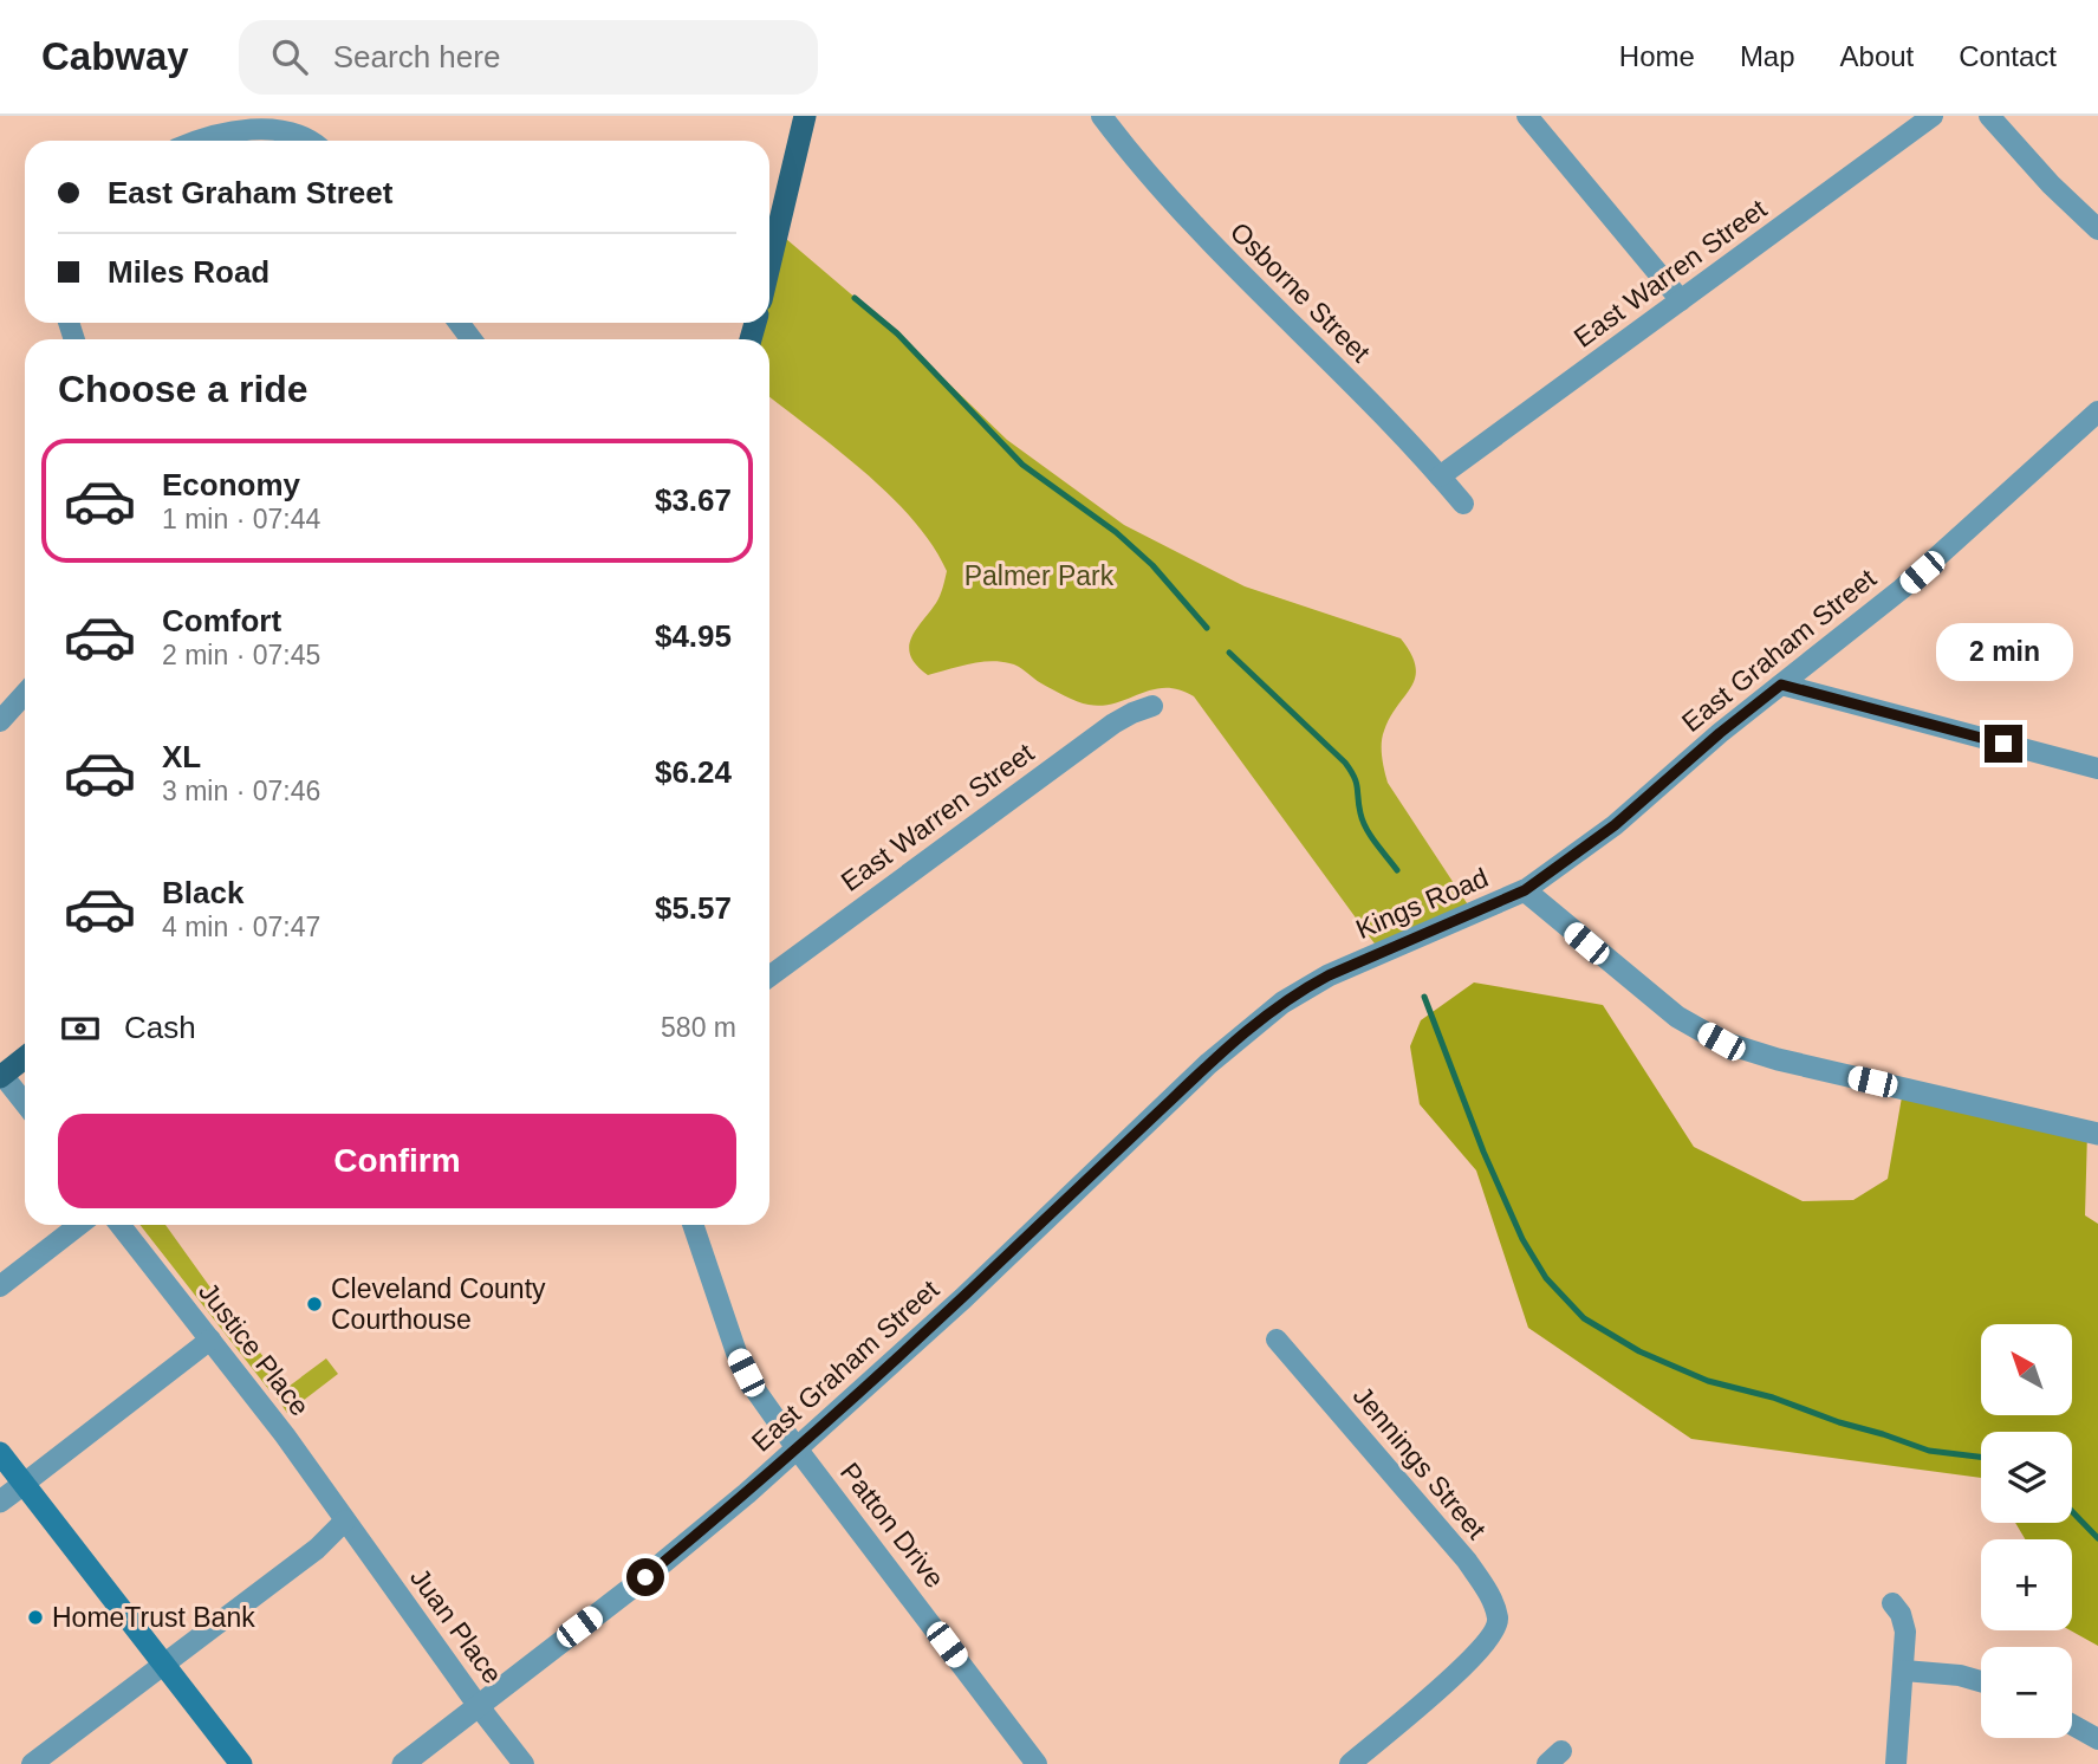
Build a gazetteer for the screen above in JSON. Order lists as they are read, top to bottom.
{
  "streets": {
    "street": [
      "East Warren Street",
      "Osborne Street",
      "East Graham Street",
      "Kings Road",
      "Justice Place",
      "Jennings Street",
      "Patton Drive",
      "Juan Place"
    ]
  },
  "crossings": [
    ["East Warren Street", "Osborne Street"],
    ["East Graham Street", "Kings Road"],
    ["East Graham Street", "Patton Drive"],
    ["East Graham Street", "Juan Place"],
    ["Justice Place", "Juan Place"]
  ],
  "parks": ["Palmer Park"],
  "places": ["Cleveland County Courthouse", "HomeTrust Bank"],
  "north": "top left",
  "page": {
    "header": "Cabway",
    "search": "Search here",
    "nav": [
      "Home",
      "Map",
      "About",
      "Contact"
    ],
    "banner": ["East Graham Street", "Miles Road"],
    "heading": "Choose a ride",
    "list": [
      {
        "name": "Economy",
        "note": "1 min · 07:44",
        "value": "$3.67"
      },
      {
        "name": "Comfort",
        "note": "2 min · 07:45",
        "value": "$4.95"
      },
      {
        "name": "XL",
        "note": "3 min · 07:46",
        "value": "$6.24"
      },
      {
        "name": "Black",
        "note": "4 min · 07:47",
        "value": "$5.57"
      }
    ],
    "bubble": "2 min",
    "pay": ["Cash", "580 m"],
    "buttons": "Confirm",
    "map_buttons": ["+", "−"]
  }
}
